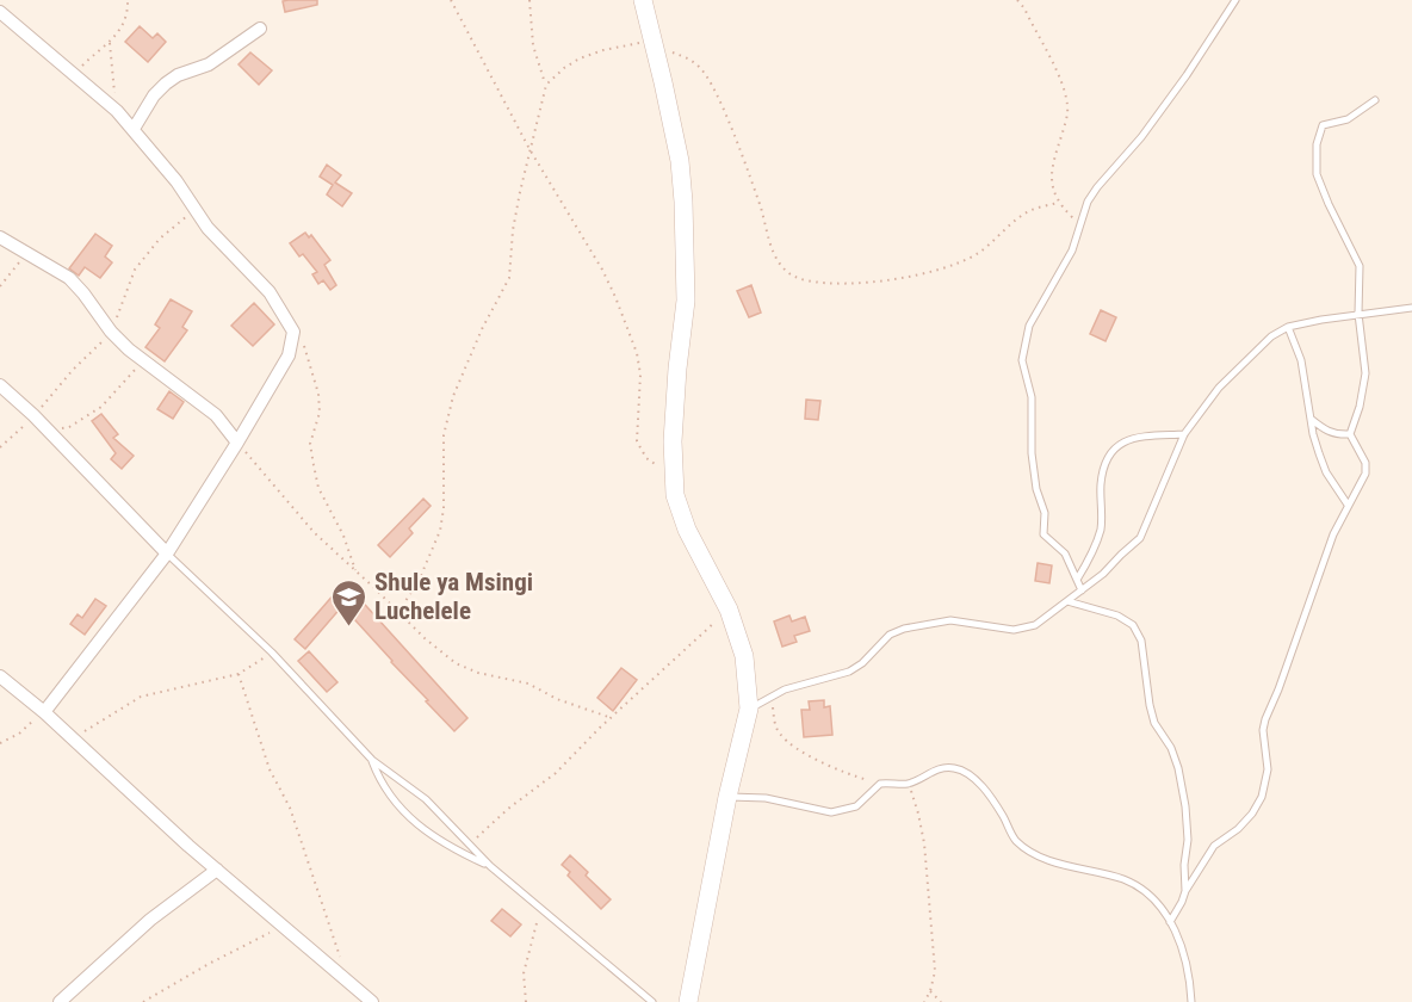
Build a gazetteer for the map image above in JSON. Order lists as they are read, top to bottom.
{
  "places": {
    "school or university": ["Shule ya Msingi Luchelele"]
  }
}
